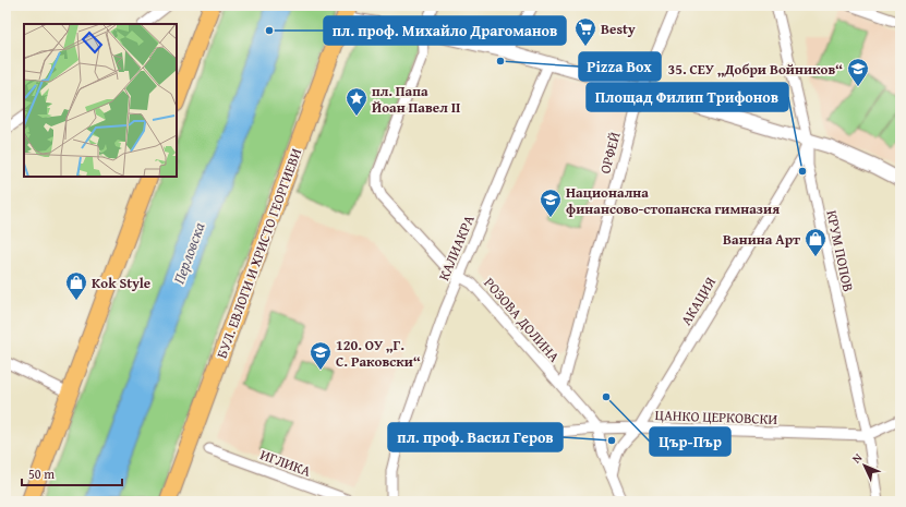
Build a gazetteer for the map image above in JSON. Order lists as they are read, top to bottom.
{
  "streets": {
    "main road": ["БУЛ. ЕВЛОГИ И ХРИСТО ГЕОРГИЕВИ"],
    "street": [
      "ОРФЕЙ",
      "КАЛИАКРА",
      "КРУМ ПОПОВ",
      "АКАЦИЯ",
      "РОЗОВА ДОЛИНА",
      "ЦАНКО ЦЕРКОВСКИ",
      "ИГЛИКА"
    ]
  },
  "crossings": [
    ["ОРФЕЙ", "РОЗОВА ДОЛИНА"],
    ["КАЛИАКРА", "РОЗОВА ДОЛИНА"],
    ["КАЛИАКРА", "ЦАНКО ЦЕРКОВСКИ"],
    ["КРУМ ПОПОВ", "АКАЦИЯ"],
    ["КРУМ ПОПОВ", "ЦАНКО ЦЕРКОВСКИ"],
    ["АКАЦИЯ", "РОЗОВА ДОЛИНА"],
    ["АКАЦИЯ", "ЦАНКО ЦЕРКОВСКИ"],
    ["РОЗОВА ДОЛИНА", "ЦАНКО ЦЕРКОВСКИ"]
  ],
  "water": ["Перловска"],
  "places": {
    "other": [
      "пл. проф. Михайло Драгоманов",
      "Pizza Box",
      "Площад Филип Трифонов",
      "Цър-Пър",
      "пл. проф. Васил Геров"
    ],
    "supermarket": ["Besty"],
    "school or university": ["35. СЕУ „Добри Войников“", "Национална финансово-стопанска гимназия", "120. ОУ „Г. С. Раковски“"],
    "place": ["пл. Папа Йоан Павел II"],
    "shop": ["Ванина Арт", "Kok Style"]
  },
  "scale_bar": "50 m",
  "north": "top left"
}
